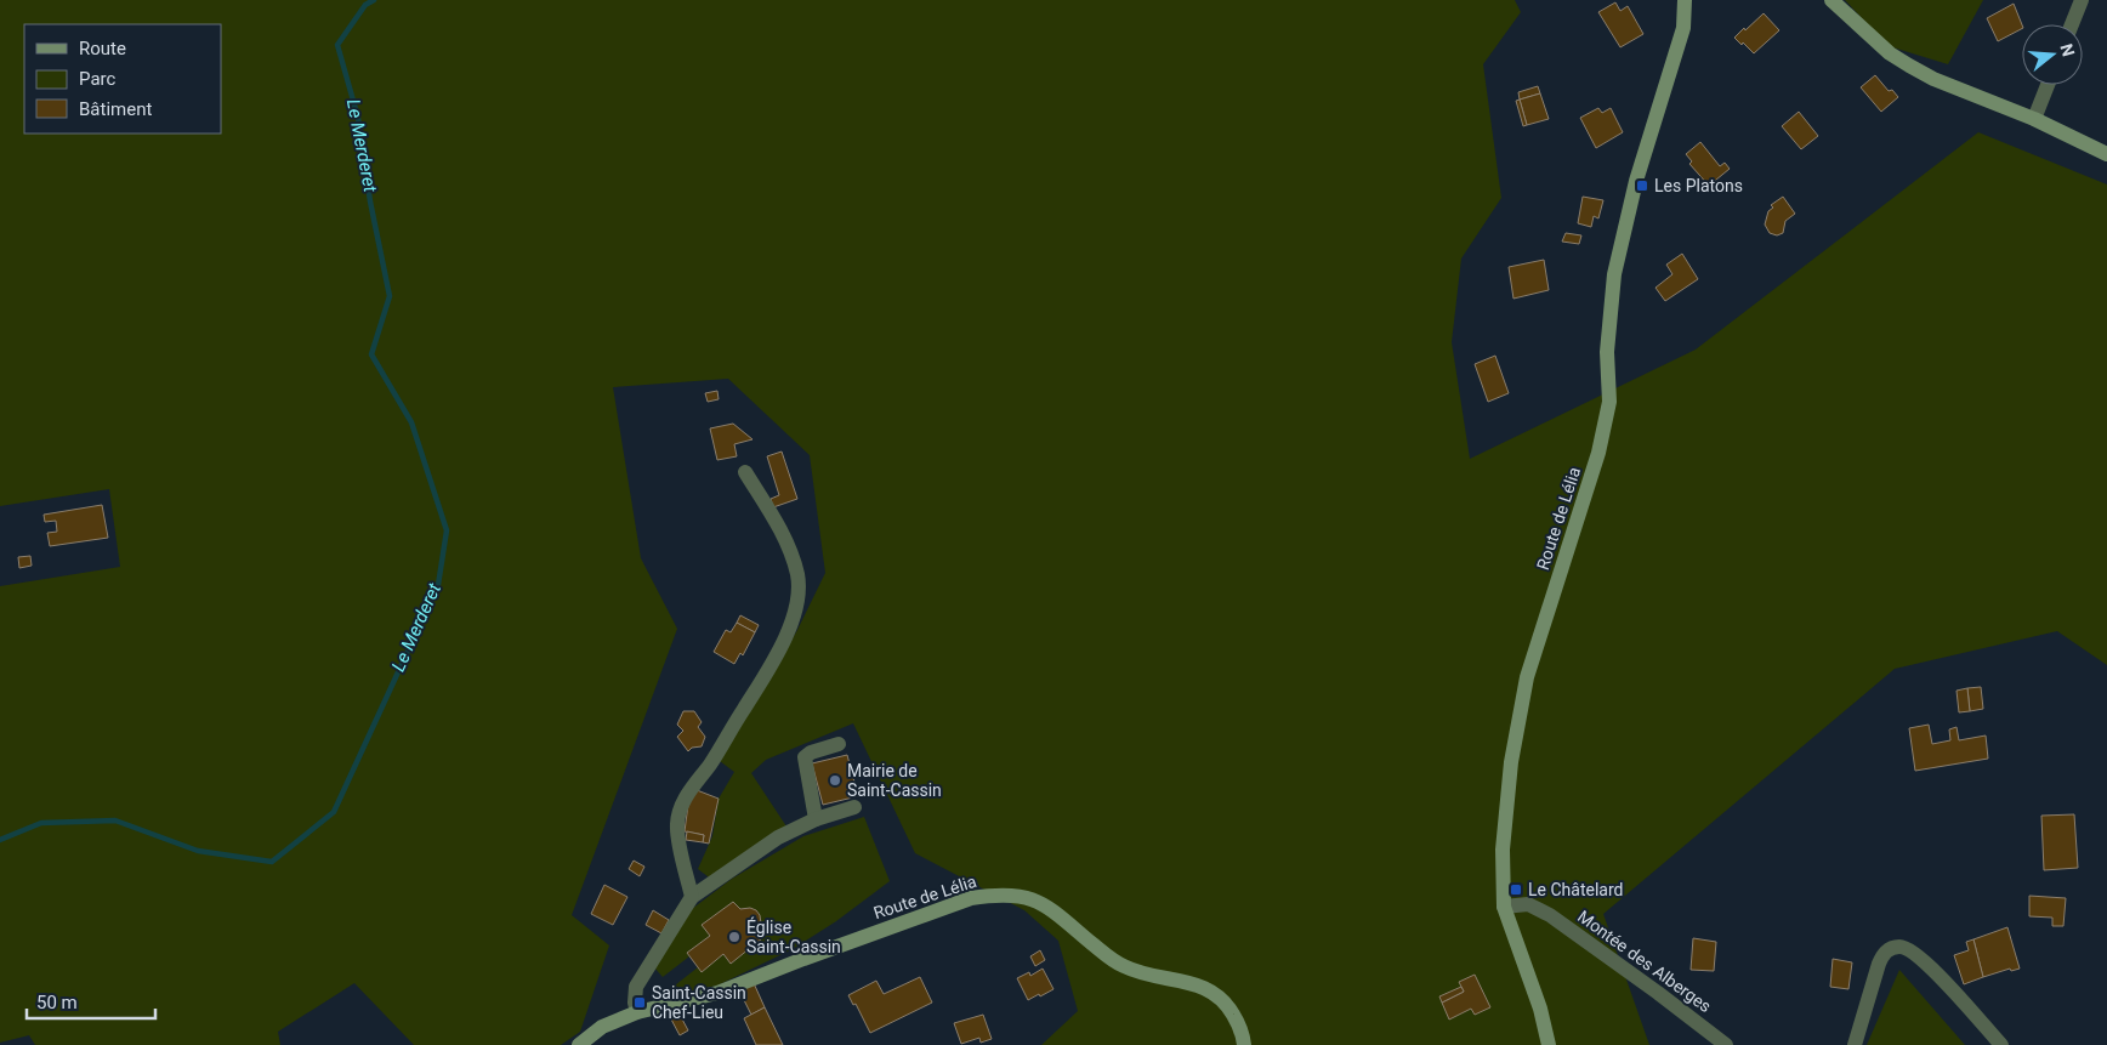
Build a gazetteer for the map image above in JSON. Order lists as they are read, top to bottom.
{
  "streets": {
    "street": ["Route de Lélia", "Montée des Alberges"]
  },
  "crossings": [
    ["Route de Lélia", "Montée des Alberges"]
  ],
  "water": ["Le Merderet"],
  "places": {
    "transit": ["Les Platons", "Le Châtelard", "Saint-Cassin Chef-Lieu"],
    "other": ["Mairie de Saint-Cassin", "Église Saint-Cassin"]
  },
  "legend": ["Route", "Parc", "Bâtiment"],
  "scale_bar": "50 m",
  "north": "right"
}
